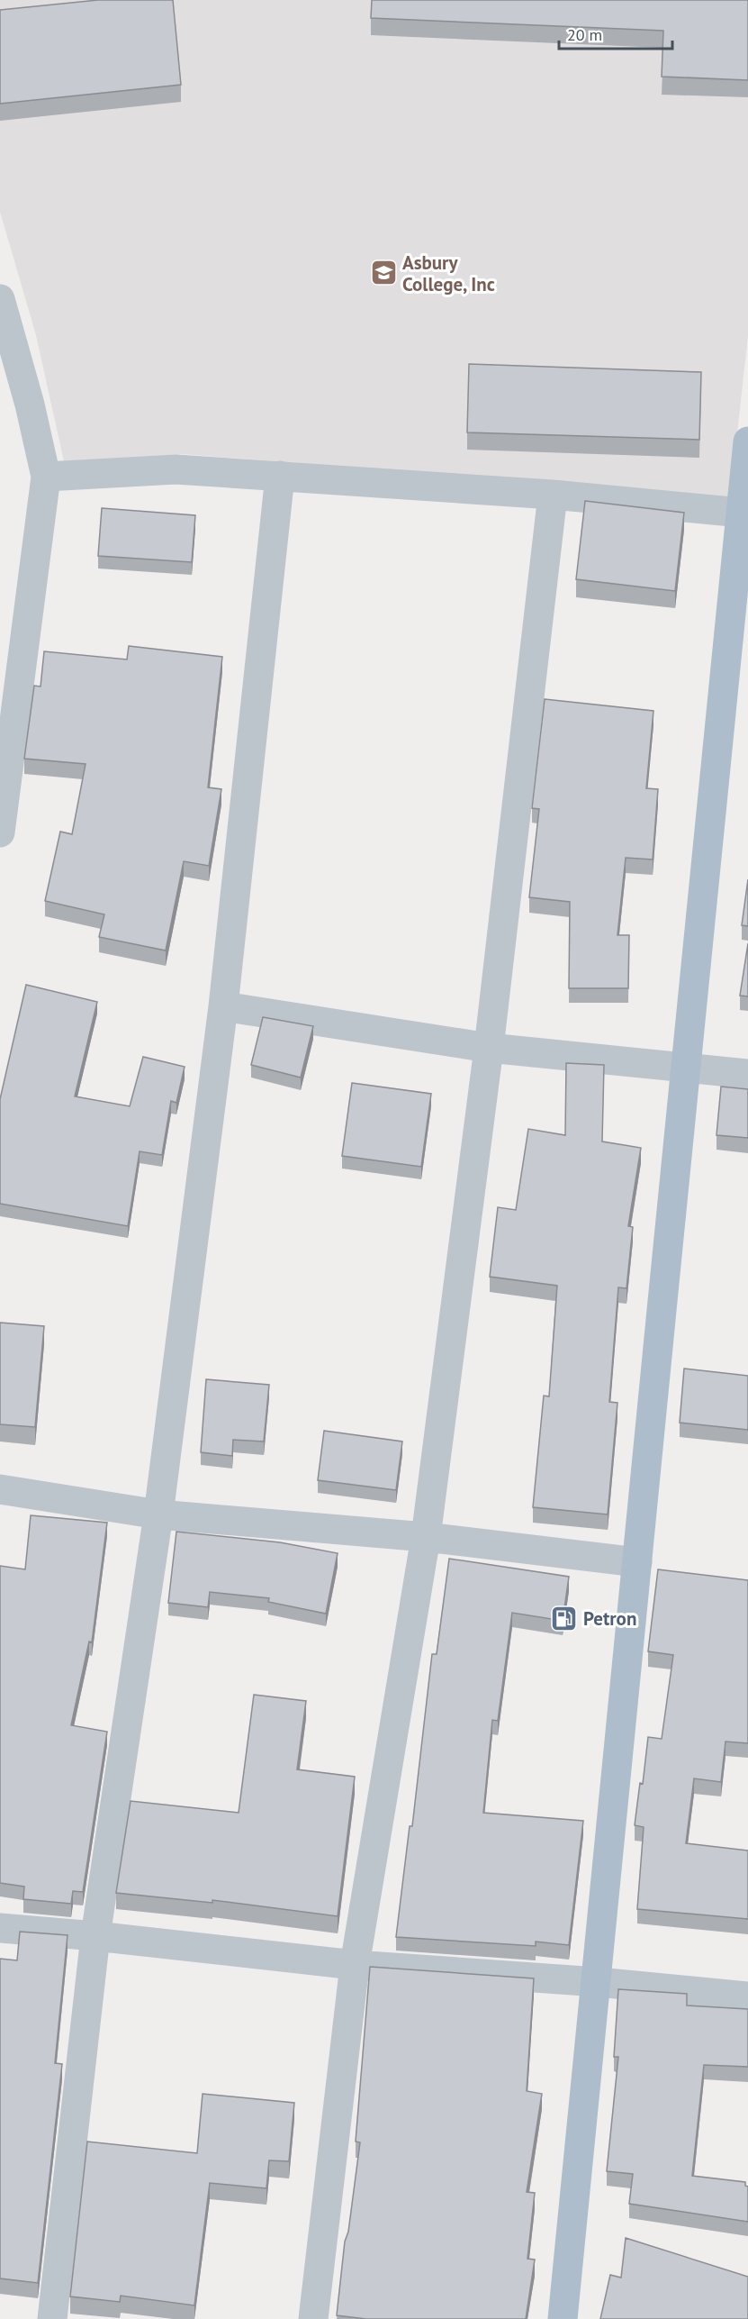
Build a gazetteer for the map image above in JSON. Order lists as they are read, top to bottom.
{
  "places": {
    "school or university": ["Asbury College, Inc"],
    "fuel station": ["Petron"]
  },
  "scale_bar": "20 m"
}
